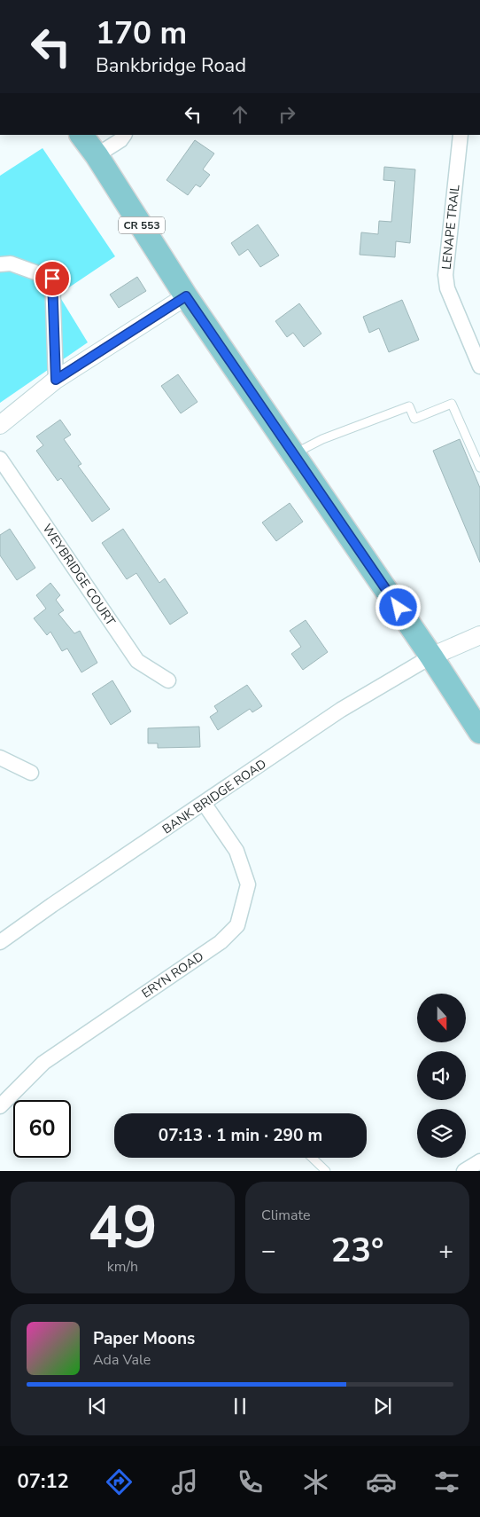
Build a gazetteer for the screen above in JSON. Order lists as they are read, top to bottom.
{
  "streets": {
    "main road": ["CR 553"],
    "street": [
      "LENAPE TRAIL",
      "WEYBRIDGE COURT",
      "BANK BRIDGE ROAD",
      "ERYN ROAD"
    ]
  },
  "crossings": [
    ["CR 553", "BANK BRIDGE ROAD"],
    ["BANK BRIDGE ROAD", "ERYN ROAD"]
  ],
  "north": "bottom",
  "page": {
    "turn": ["170 m", "Bankbridge Road"],
    "limit": "60",
    "trip": "07:13 · 1 min · 290 m",
    "tile": [
      ["49", "km/h"],
      "Climate"
    ],
    "heat": ["−", "23°", "+"],
    "song": ["Paper Moons", "Ada Vale"],
    "tabs": "07:12"
  }
}
